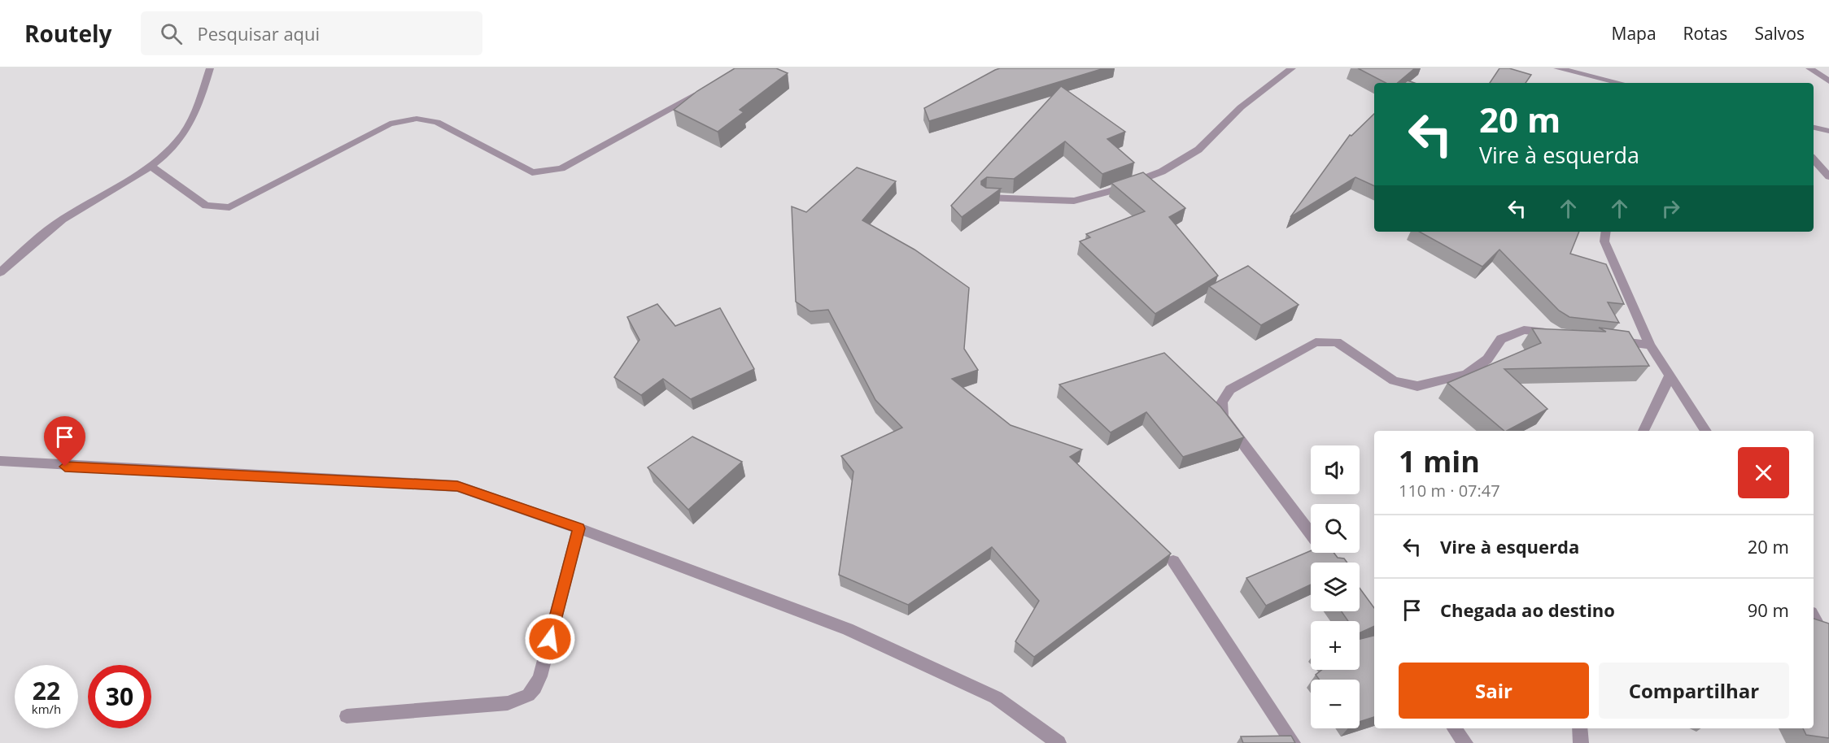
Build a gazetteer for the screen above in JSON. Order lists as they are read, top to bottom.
{
  "page": {
    "header": "Routely",
    "search": "Pesquisar aqui",
    "nav": ["Mapa", "Rotas", "Salvos"],
    "turn": ["20 m", "Vire à esquerda"],
    "heading": ["1 min", "110 m · 07:47"],
    "map_buttons": ["+", "−"],
    "list": [
      {
        "name": "Vire à esquerda",
        "value": "20 m"
      },
      {
        "name": "Chegada ao destino",
        "value": "90 m"
      }
    ],
    "buttons": ["Sair", "Compartilhar"],
    "speed": "22 km/h",
    "limit": "30"
  }
}
